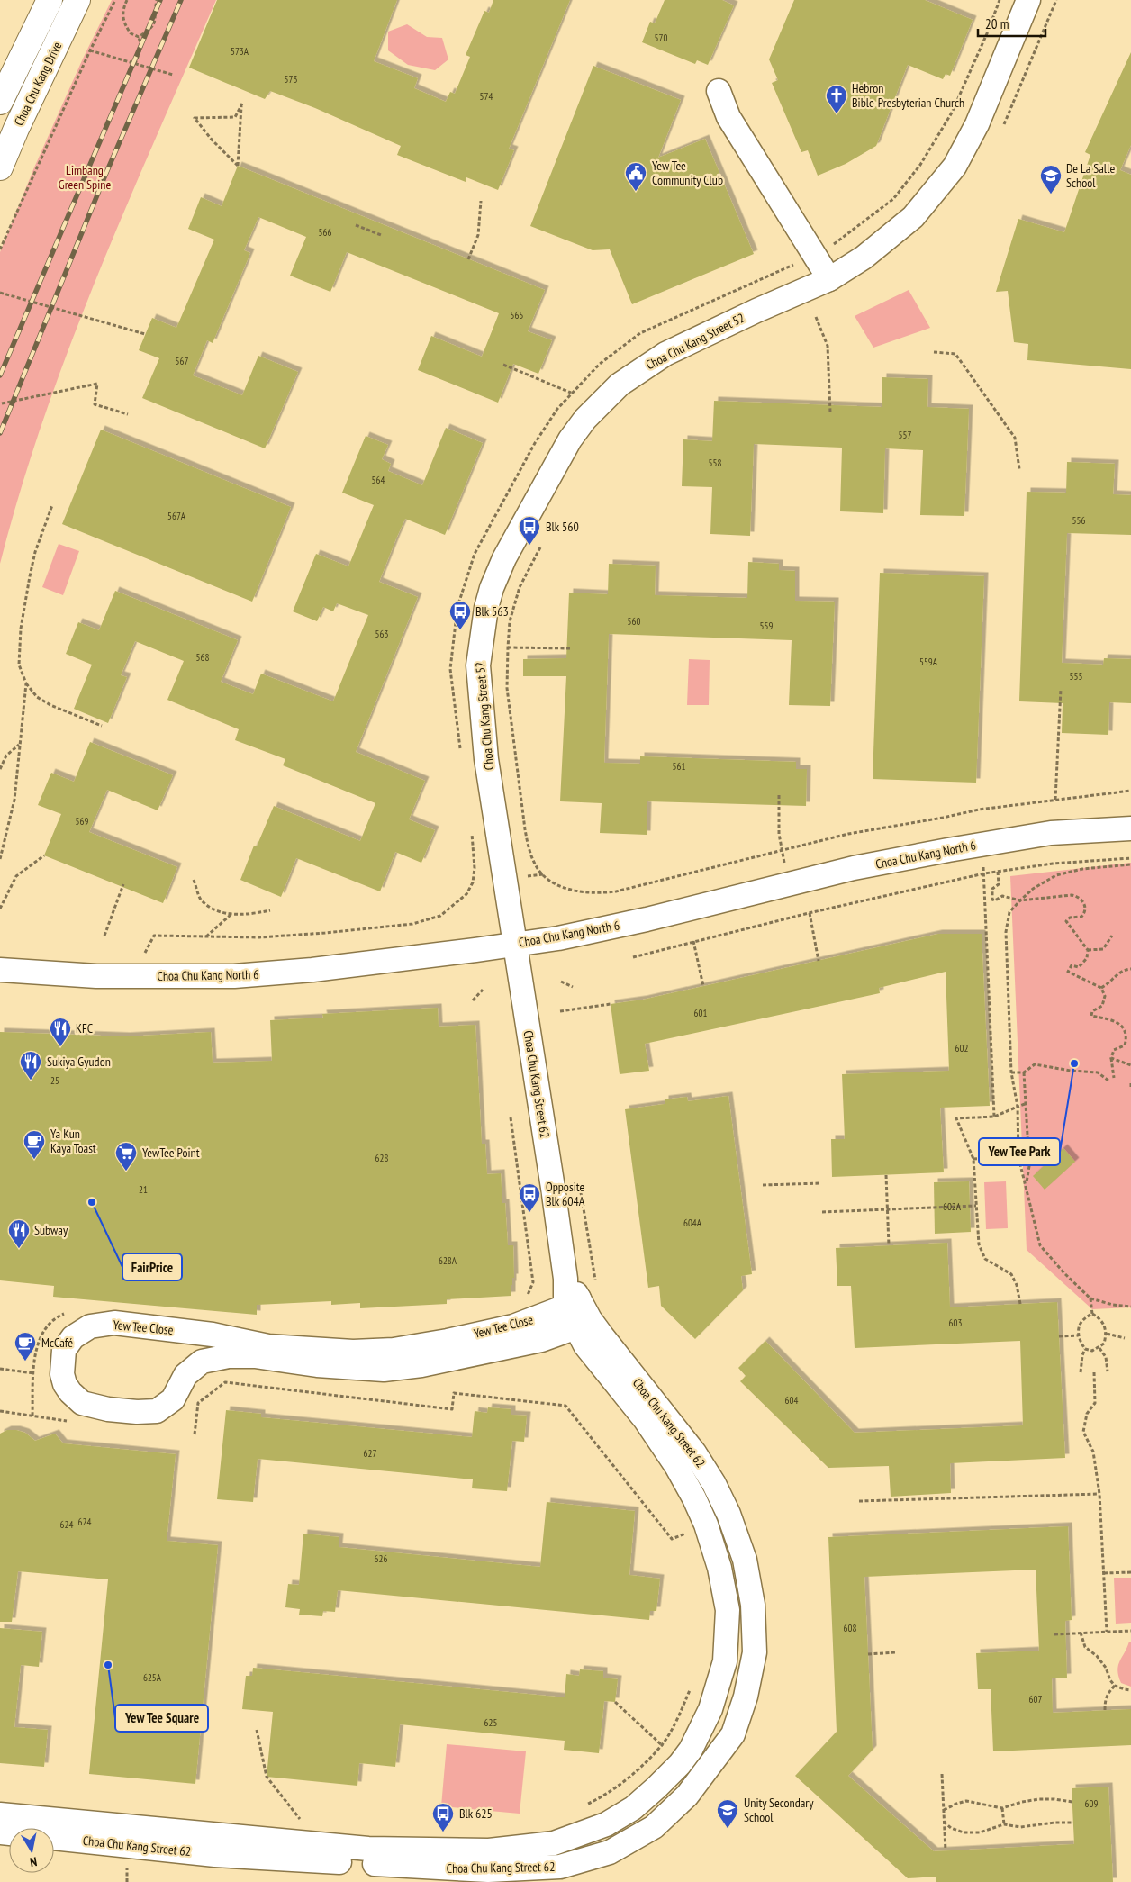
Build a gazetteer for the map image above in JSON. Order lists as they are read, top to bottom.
{
  "streets": {
    "main road": ["Choa Chu Kang Drive"],
    "street": [
      "Choa Chu Kang Street 52",
      "Choa Chu Kang North 6",
      "Choa Chu Kang Street 62",
      "Yew Tee Close"
    ]
  },
  "crossings": [
    ["Choa Chu Kang Street 52", "Choa Chu Kang North 6"],
    ["Choa Chu Kang Street 52", "Choa Chu Kang Street 62"],
    ["Choa Chu Kang North 6", "Choa Chu Kang Street 62"],
    ["Choa Chu Kang Street 62", "Yew Tee Close"]
  ],
  "parks": ["Limbang Green Spine"],
  "places": {
    "church": ["Hebron Bible-Presbyterian Church"],
    "public building": ["Yew Tee Community Club"],
    "school or university": ["De La Salle School", "Unity Secondary School"],
    "bus stop": [
      "Blk 560",
      "Blk 563",
      "Opposite Blk 604A",
      "Blk 625"
    ],
    "restaurant": ["KFC", "Sukiya Gyudon", "Subway"],
    "other": ["Yew Tee Park", "FairPrice", "Yew Tee Square"],
    "cafe": ["Ya Kun Kaya Toast", "McCafé"],
    "supermarket": ["YewTee Point"]
  },
  "house_numbers": [
    "570",
    "573A",
    "573",
    "574",
    "566",
    "565",
    "567",
    "557",
    "558",
    "564",
    "567A",
    "556",
    "560",
    "559",
    "563",
    "568",
    "559A",
    "555",
    "561",
    "569",
    "601",
    "602",
    "25",
    "628",
    "21",
    "602A",
    "604A",
    "628A",
    "603",
    "604",
    "627",
    "624",
    "624",
    "626",
    "608",
    "625A",
    "607",
    "625",
    "609"
  ],
  "scale_bar": "20 m",
  "north": "bottom"
}
